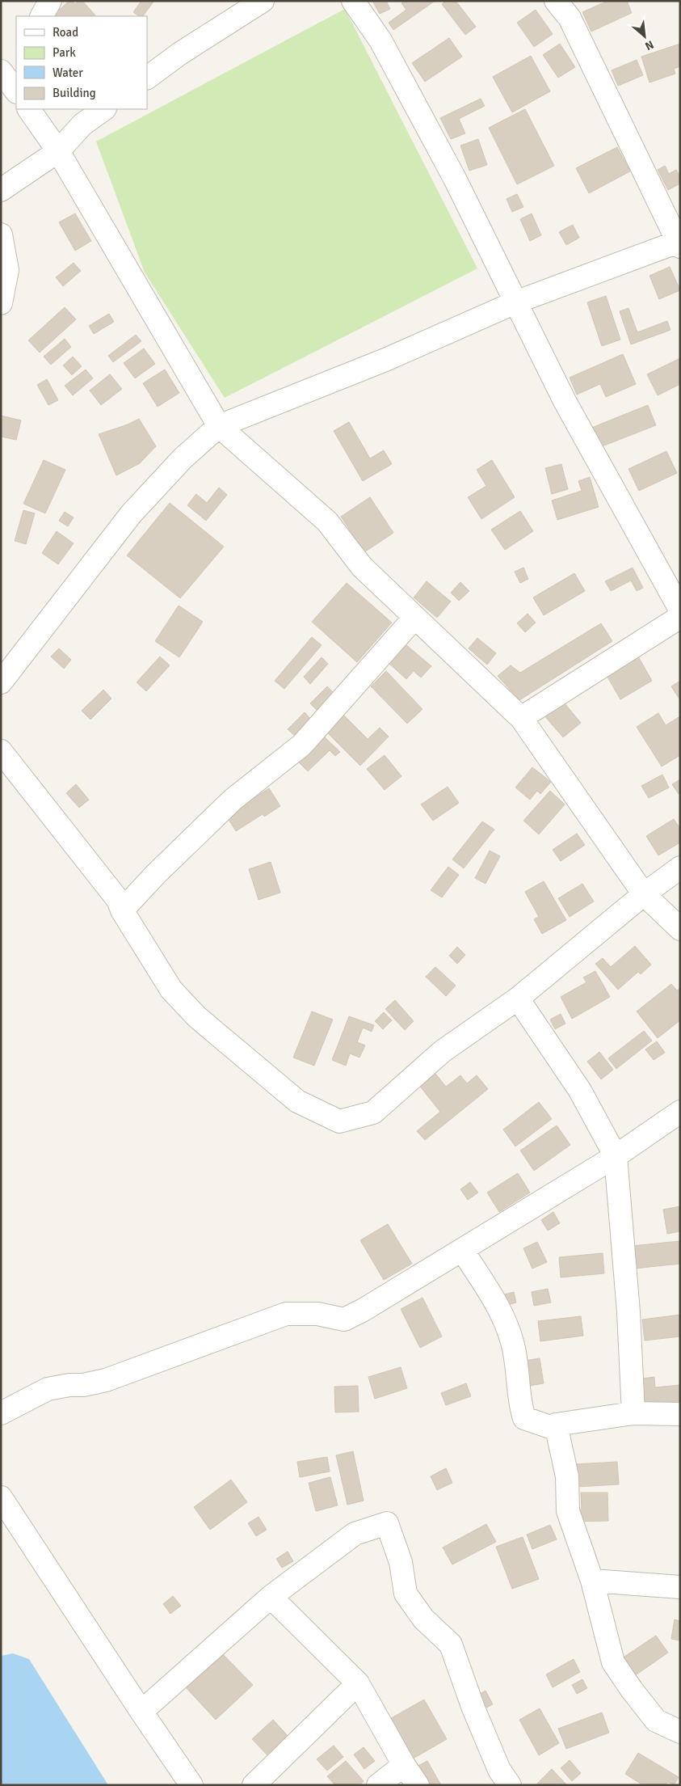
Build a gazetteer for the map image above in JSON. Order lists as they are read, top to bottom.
{
  "legend": [
    "Road",
    "Park",
    "Water",
    "Building"
  ],
  "north": "bottom right"
}
